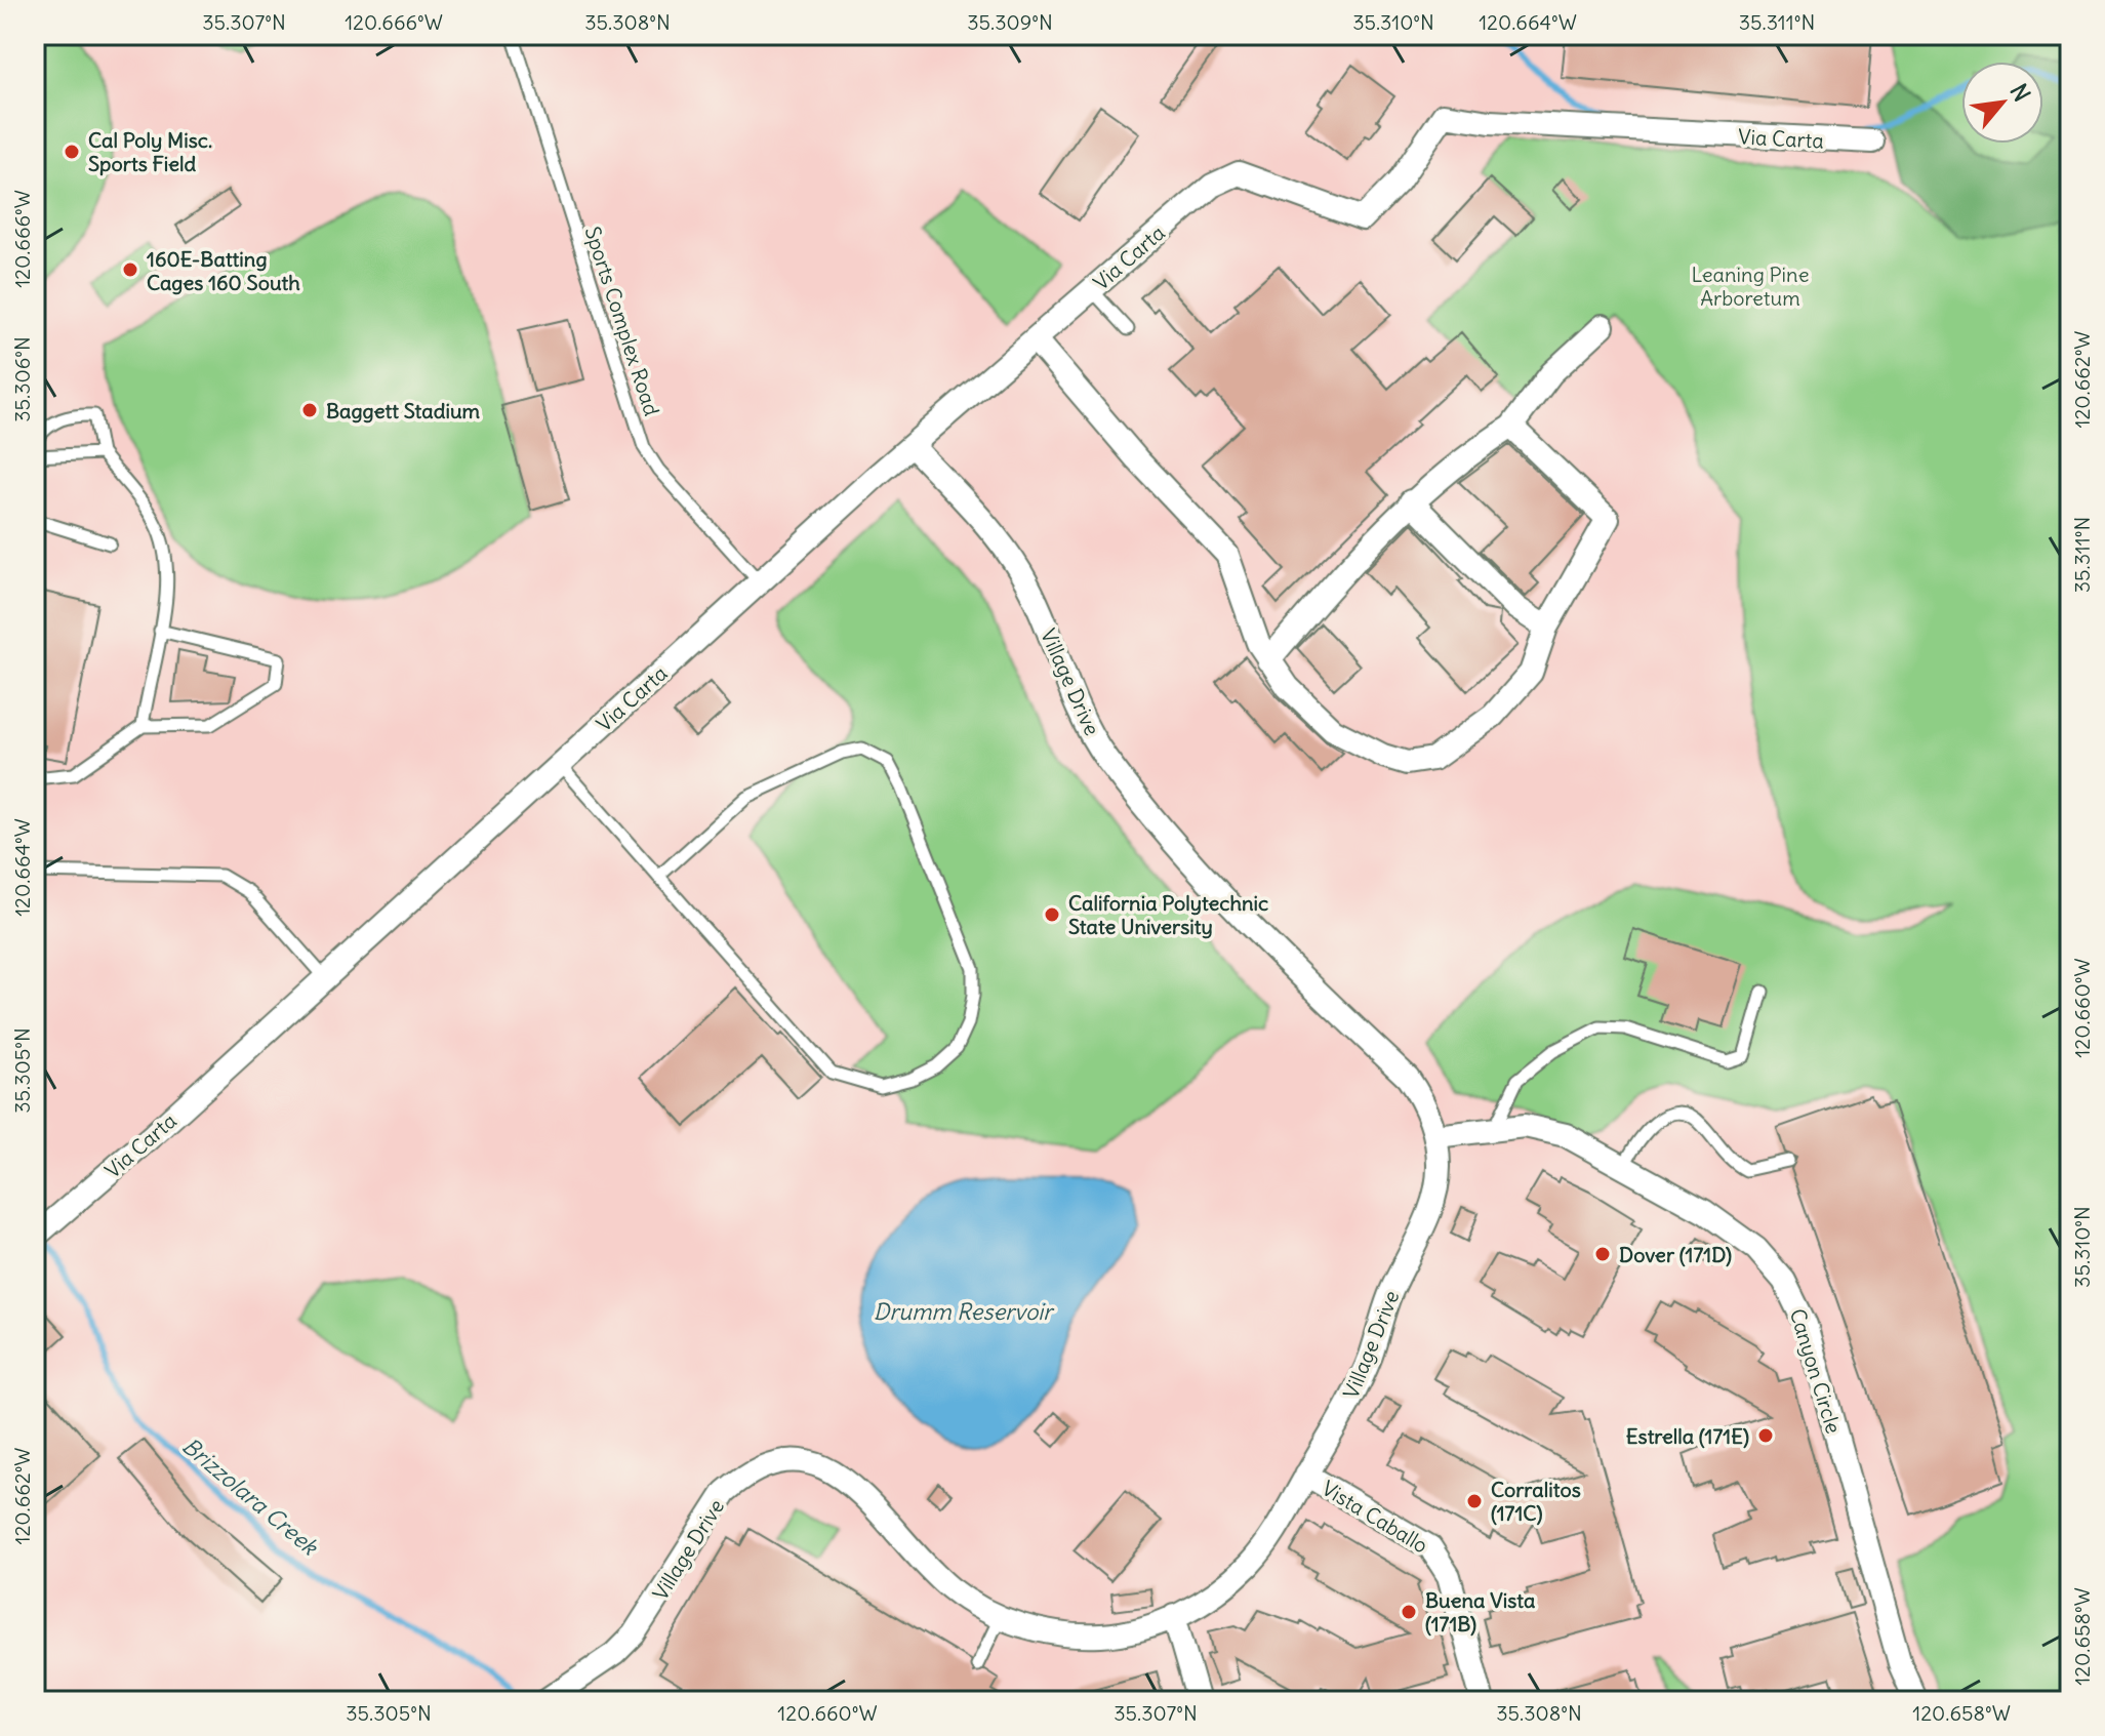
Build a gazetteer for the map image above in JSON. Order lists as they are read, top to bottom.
{
  "streets": {
    "street": [
      "Via Carta",
      "Village Drive",
      "Canyon Circle",
      "Vista Caballo"
    ],
    "lane": ["Sports Complex Road"]
  },
  "crossings": [
    ["Via Carta", "Sports Complex Road"],
    ["Via Carta", "Village Drive"],
    ["Village Drive", "Canyon Circle"],
    ["Village Drive", "Vista Caballo"]
  ],
  "water": ["Drumm Reservoir", "Brizzolara Creek"],
  "parks": ["Leaning Pine Arboretum"],
  "places": [
    "Cal Poly Misc. Sports Field",
    "160E-Batting Cages 160 South",
    "Baggett Stadium",
    "California Polytechnic State University",
    "Dover (171D)",
    "Estrella (171E)",
    "Corralitos (171C)",
    "Buena Vista (171B)"
  ],
  "north": "top right",
  "coordinates": [
    "35.307°N",
    "120.666°W",
    "35.308°N",
    "35.309°N",
    "35.310°N",
    "120.664°W",
    "35.311°N",
    "35.306°N",
    "120.662°W",
    "120.660°W",
    "35.305°N",
    "120.658°W"
  ]
}
